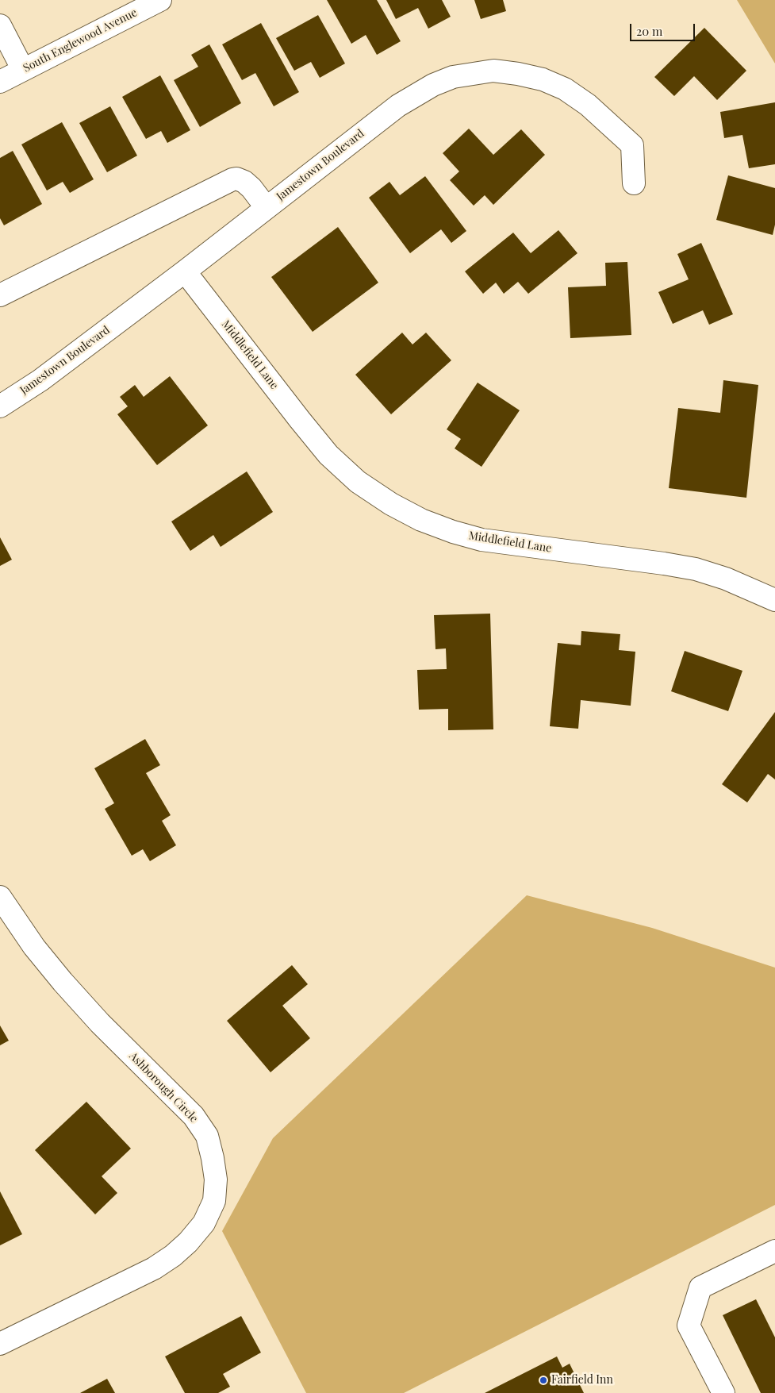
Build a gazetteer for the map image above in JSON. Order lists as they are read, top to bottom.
{
  "streets": {
    "street": [
      "South Englewood Avenue",
      "Jamestown Boulevard",
      "Middlefield Lane",
      "Ashborough Circle"
    ]
  },
  "crossings": [
    ["Jamestown Boulevard", "Middlefield Lane"]
  ],
  "places": ["Fairfield Inn"],
  "scale_bar": "20 m"
}
